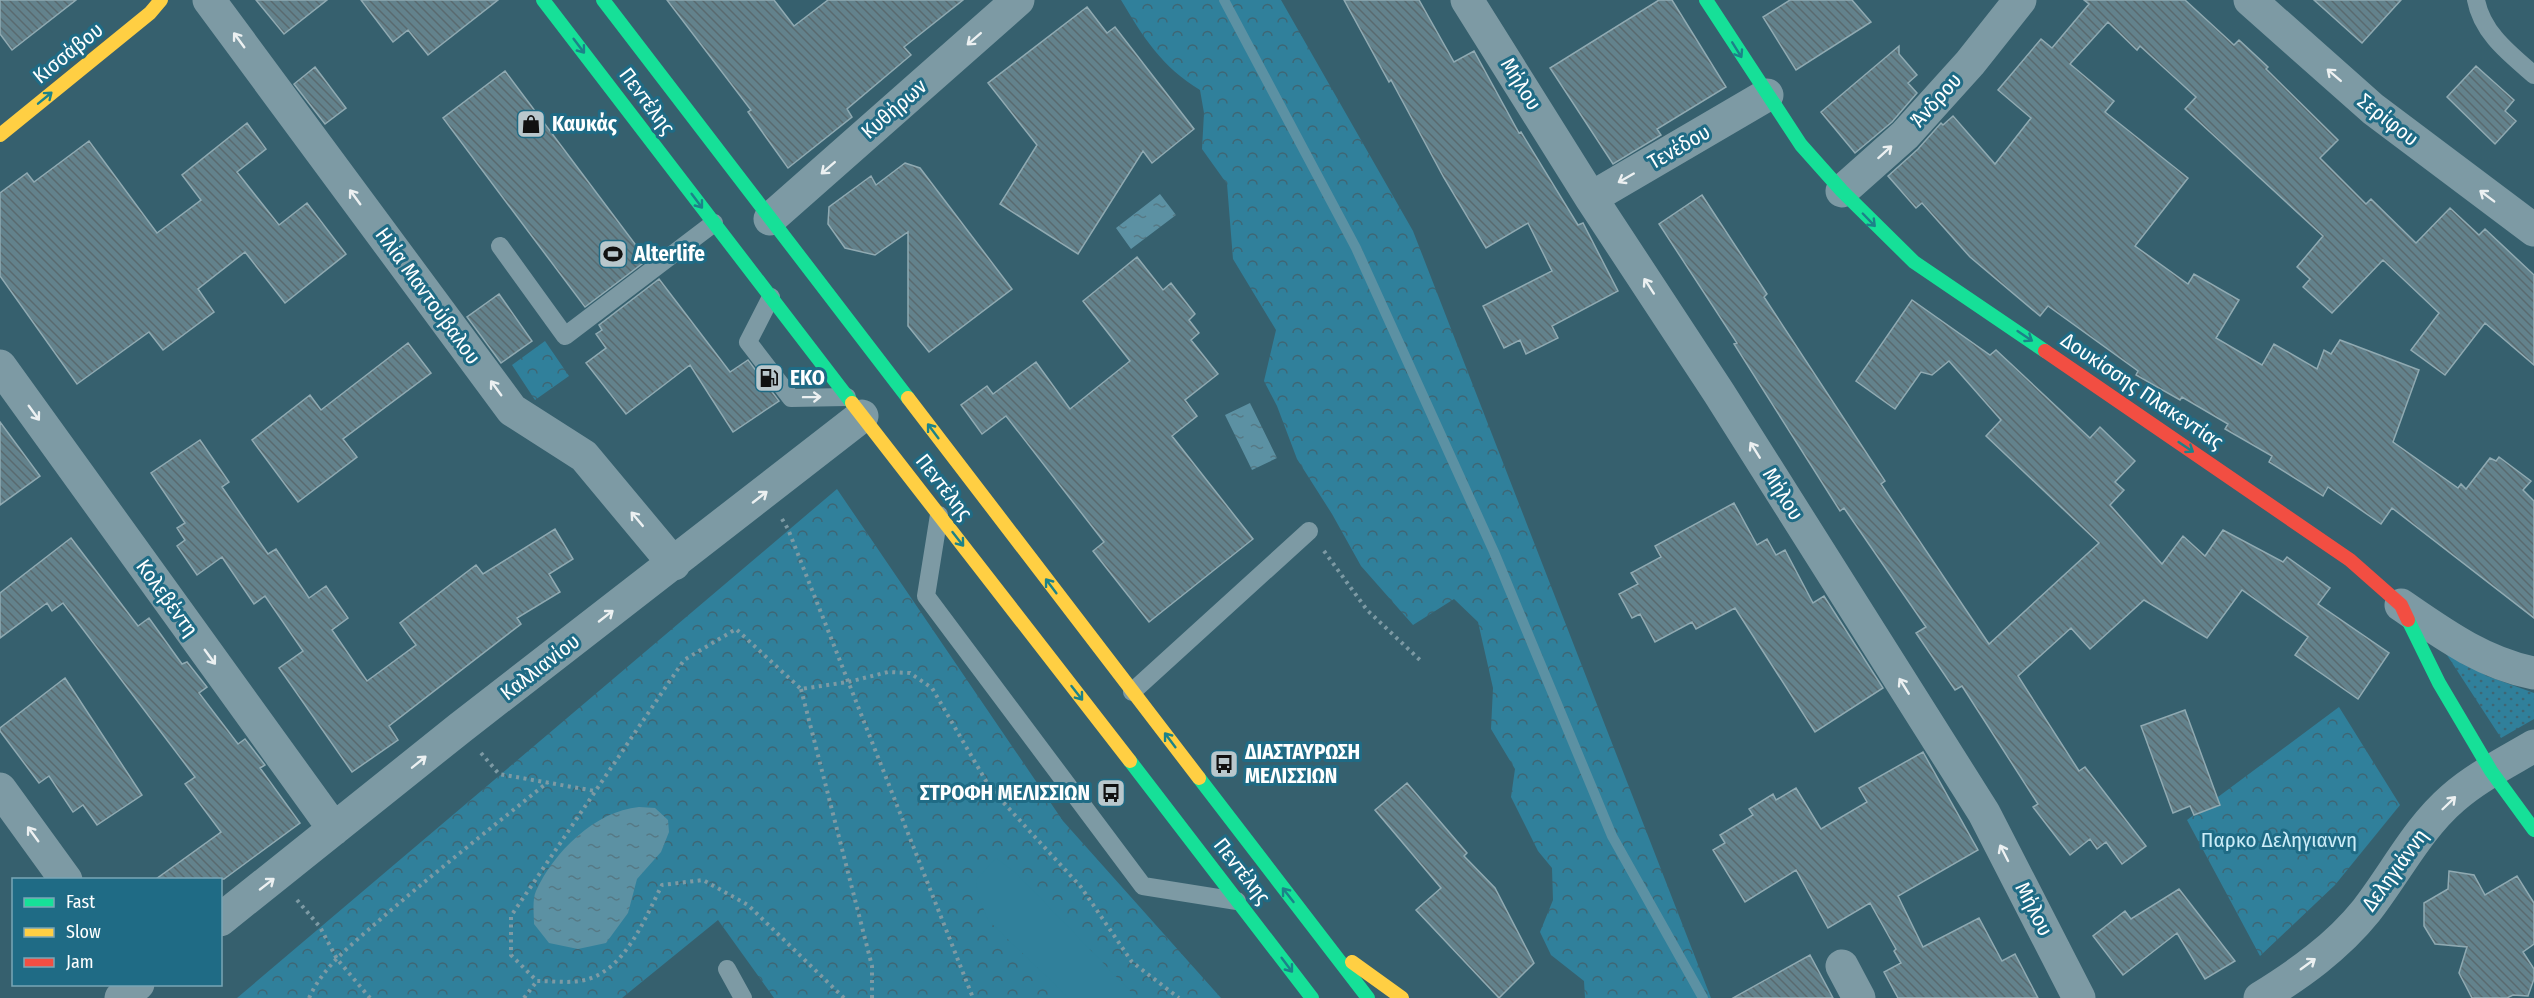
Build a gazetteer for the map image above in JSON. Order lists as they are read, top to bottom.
{
  "streets": {
    "main road": ["Κισσάβου", "Πεντέλης", "Δουκίσσης Πλακεντίας"],
    "street": [
      "Μήλου",
      "Άνδρου",
      "Κυθήρων",
      "Σερίφου",
      "Τενέδου",
      "Ηλία Μαντούβαλου",
      "Κολεβέντη",
      "Καλλιανίου",
      "Δεληγιάννη"
    ]
  },
  "crossings": [
    ["Μήλου", "Τενέδου"],
    ["Άνδρου", "Δουκίσσης Πλακεντίας"],
    ["Πεντέλης", "Κυθήρων"],
    ["Πεντέλης", "Καλλιανίου"],
    ["Τενέδου", "Δουκίσσης Πλακεντίας"],
    ["Ηλία Μαντούβαλου", "Καλλιανίου"],
    ["Δουκίσσης Πλακεντίας", "Δεληγιάννη"],
    ["Κολεβέντη", "Καλλιανίου"]
  ],
  "one_way": [
    "Κισσάβου",
    "Μήλου",
    "Άνδρου",
    "Κυθήρων",
    "Σερίφου",
    "Τενέδου",
    "Ηλία Μαντούβαλου",
    "Δουκίσσης Πλακεντίας",
    "Κολεβέντη",
    "Καλλιανίου",
    "Δεληγιάννη"
  ],
  "parks": ["Παρκο Δεληγιαννη"],
  "places": {
    "shop": ["Καυκάς"],
    "sports": ["Alterlife"],
    "fuel station": ["EKO"],
    "bus stop": ["ΔΙΑΣΤΑΥΡΩΣΗ ΜΕΛΙΣΣΙΩΝ", "ΣΤΡΟΦΗ ΜΕΛΙΣΣΙΩΝ"]
  },
  "legend": ["Fast", "Slow", "Jam"]
}
